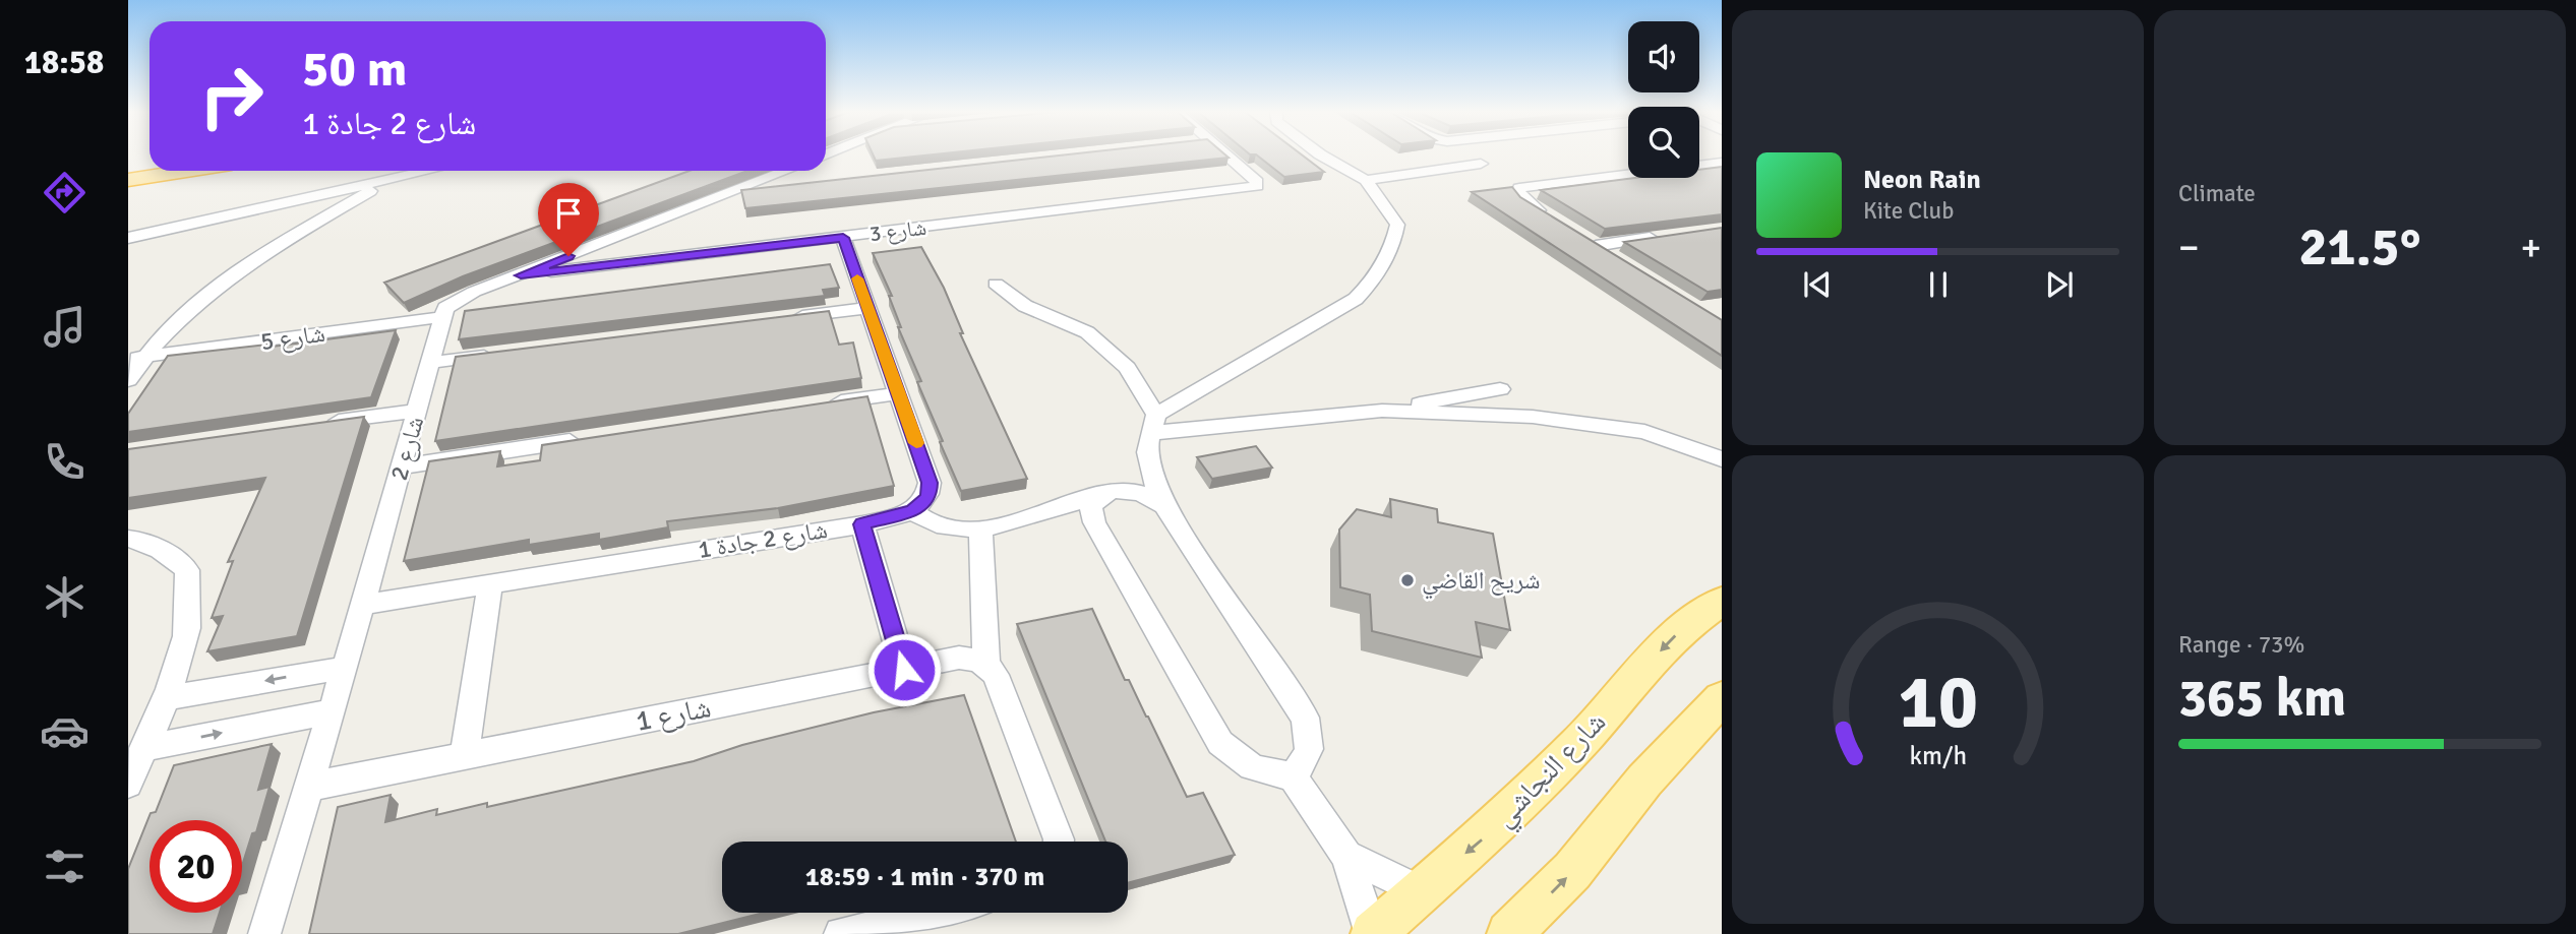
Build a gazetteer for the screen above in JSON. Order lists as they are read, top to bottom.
{
  "streets": {
    "main road": ["شارع النجاشي"],
    "street": [
      "شارع 3",
      "شارع 5",
      "شارع 2",
      "شارع 2 جادة 1",
      "شارع 1"
    ]
  },
  "crossings": [
    ["شارع 5", "شارع 2"],
    ["شارع 2", "شارع 2 جادة 1"],
    ["شارع 2", "شارع 1"]
  ],
  "places": ["شريح القاضي"],
  "page": {
    "tabs": "18:58",
    "tile": [
      "Climate",
      ["Range · 73%", "365 km"]
    ],
    "turn": ["50 m", "شارع 2 جادة 1"],
    "song": ["Neon Rain", "Kite Club"],
    "heat": ["−", "21.5°", "+"],
    "limit": "20",
    "trip": "18:59 · 1 min · 370 m",
    "gauge": ["10", "km/h"]
  }
}
